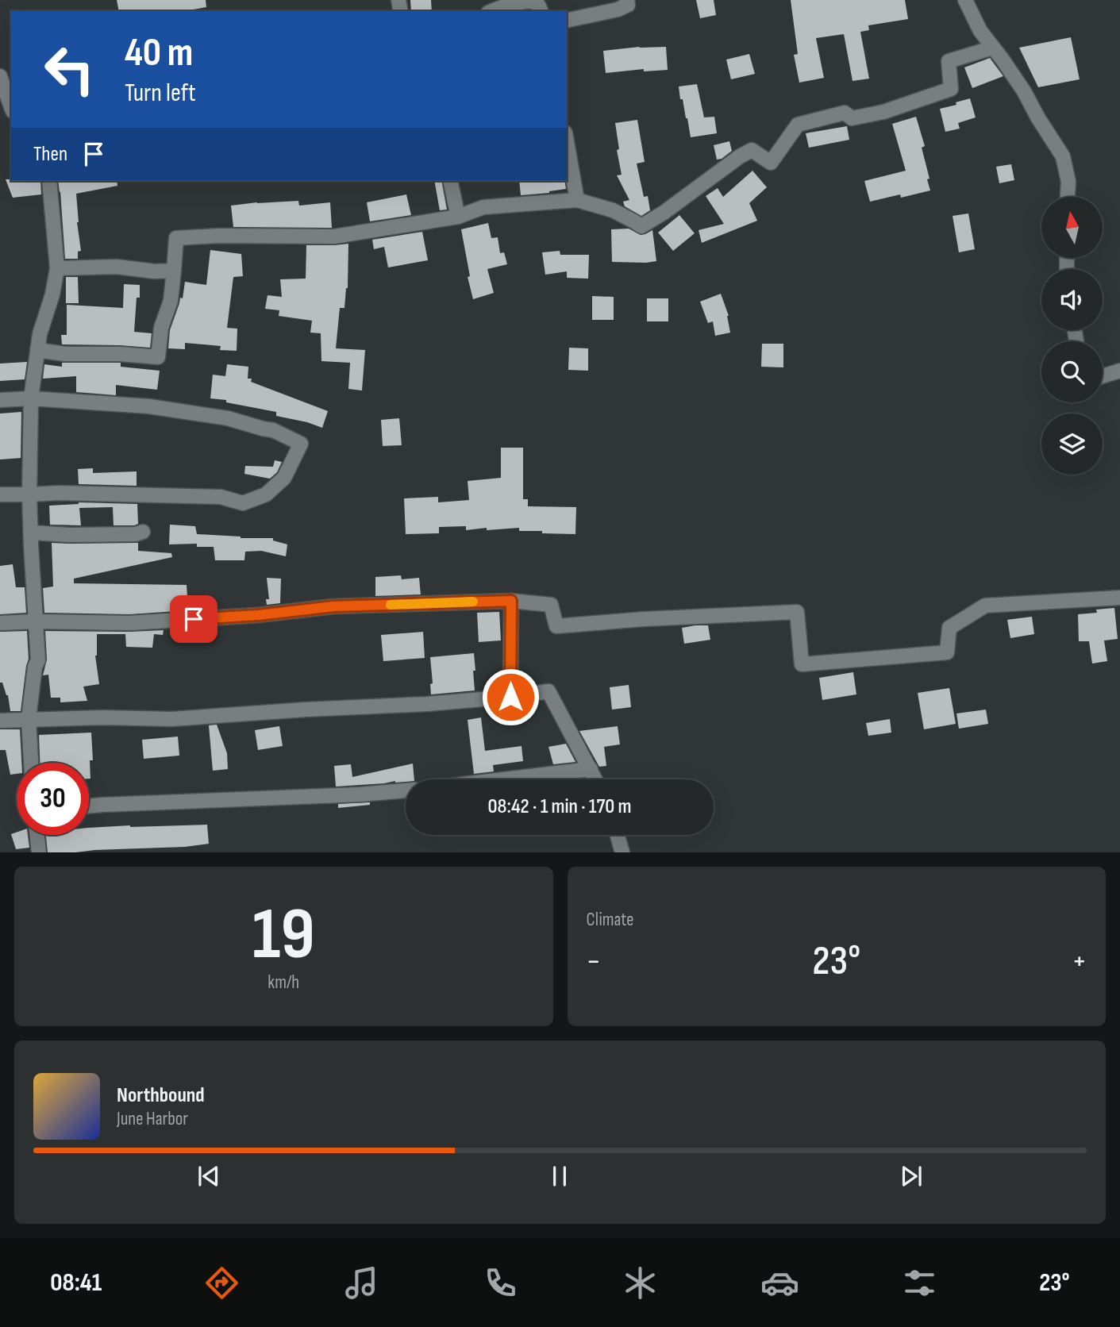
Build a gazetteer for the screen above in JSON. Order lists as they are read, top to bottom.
{
  "north": "top",
  "page": {
    "turn": ["40 m", "Turn left"],
    "then": "Then",
    "limit": "30",
    "trip": "08:42 · 1 min · 170 m",
    "tile": [
      ["19", "km/h"],
      "Climate"
    ],
    "heat": ["−", "23°", "+"],
    "song": ["Northbound", "June Harbor"],
    "tabs": ["08:41", "23°"]
  }
}
